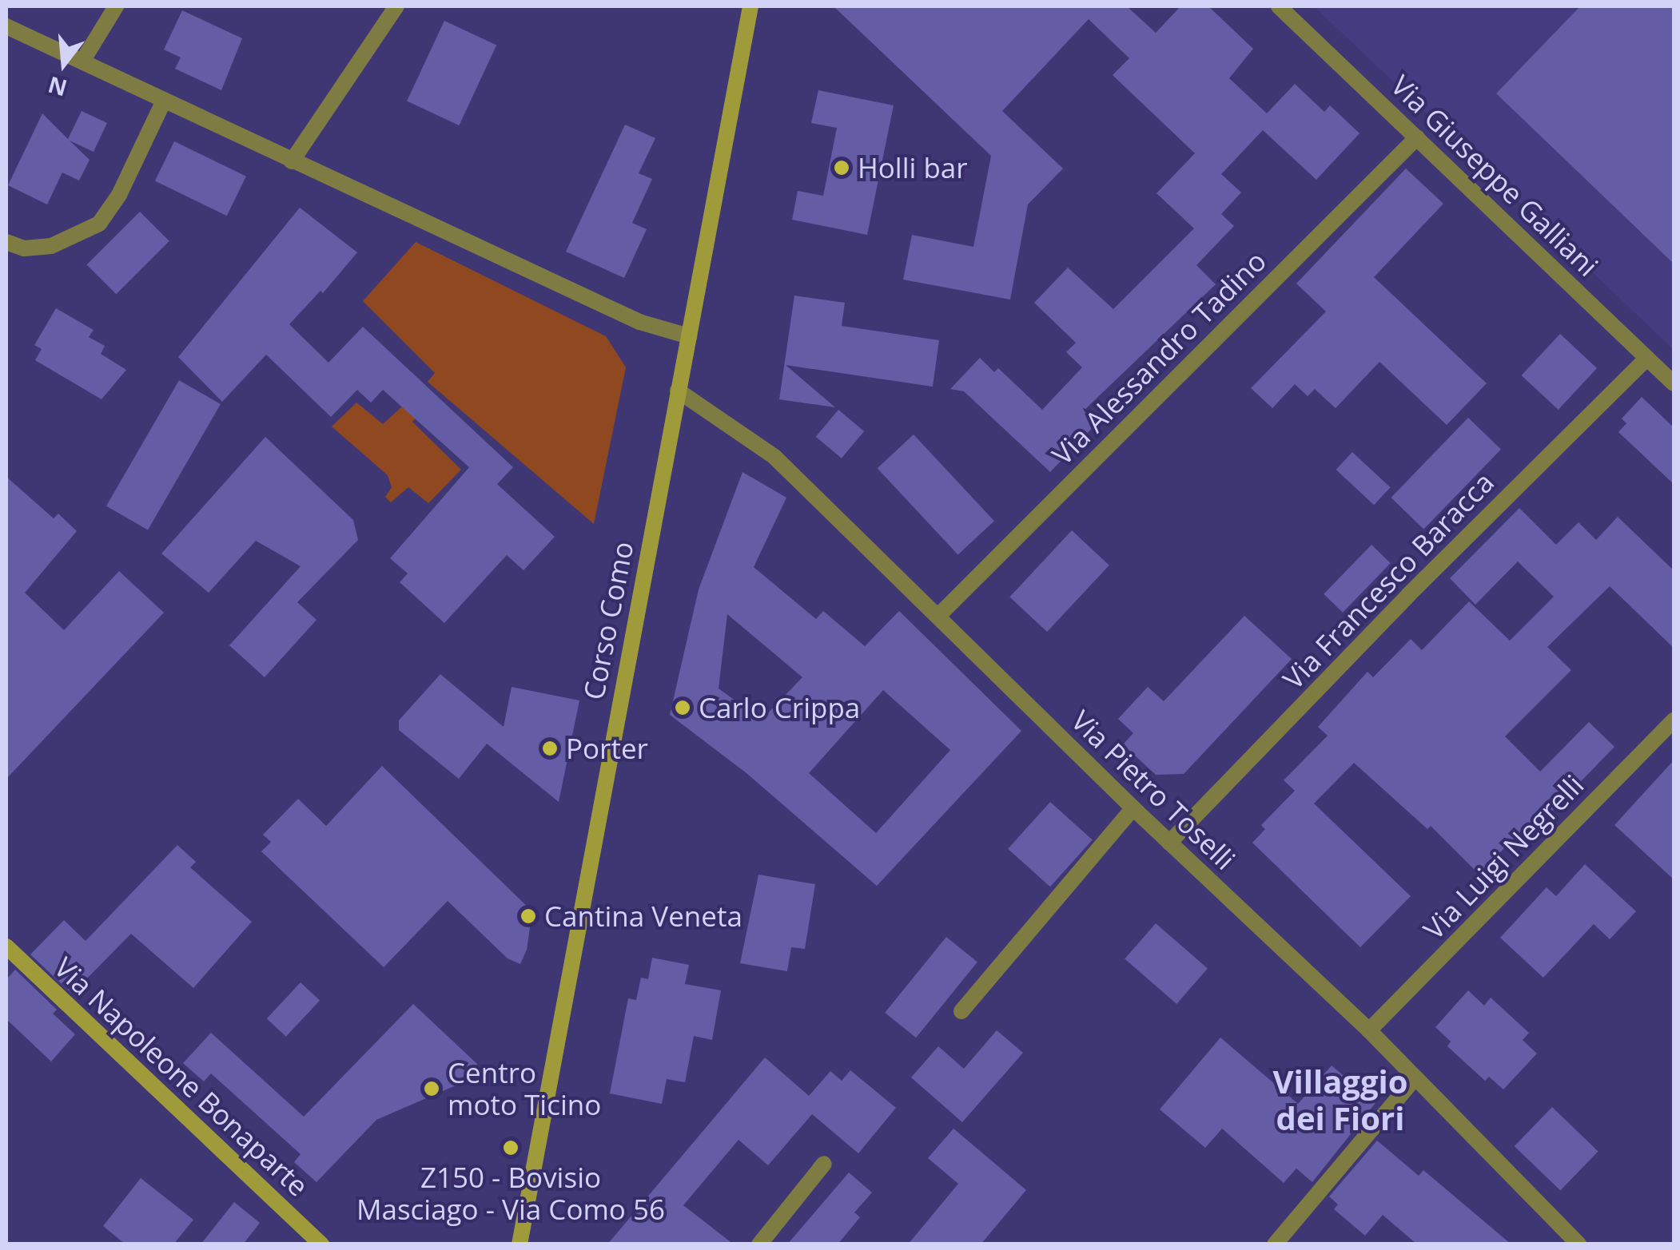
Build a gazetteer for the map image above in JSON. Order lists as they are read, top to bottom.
{
  "streets": {
    "main road": ["Corso Como", "Via Napoleone Bonaparte"],
    "street": [
      "Via Giuseppe Galliani",
      "Via Alessandro Tadino",
      "Via Francesco Baracca",
      "Via Pietro Toselli",
      "Via Luigi Negrelli"
    ]
  },
  "crossings": [
    ["Via Giuseppe Galliani", "Via Alessandro Tadino"],
    ["Via Giuseppe Galliani", "Via Francesco Baracca"],
    ["Via Alessandro Tadino", "Via Pietro Toselli"],
    ["Via Francesco Baracca", "Via Pietro Toselli"],
    ["Corso Como", "Via Pietro Toselli"],
    ["Via Pietro Toselli", "Via Luigi Negrelli"]
  ],
  "districts": ["Villaggio dei Fiori"],
  "places": [
    "Holli bar",
    "Carlo Crippa",
    "Porter",
    "Cantina Veneta",
    "Centro moto Ticino",
    "Z150 - Bovisio Masciago - Via Como 56"
  ],
  "north": "bottom"
}
